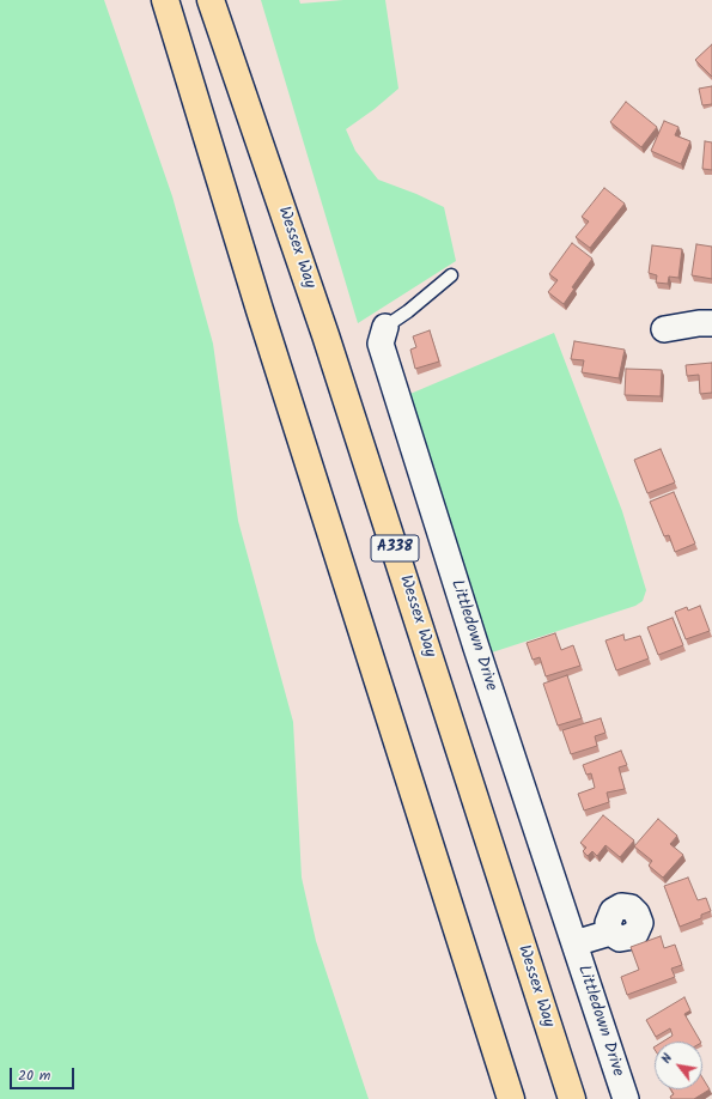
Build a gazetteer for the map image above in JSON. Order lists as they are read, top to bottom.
{
  "streets": {
    "highway": ["Wessex Way", "A338"],
    "street": ["Littledown Drive"]
  },
  "scale_bar": "20 m",
  "north": "top left"
}
